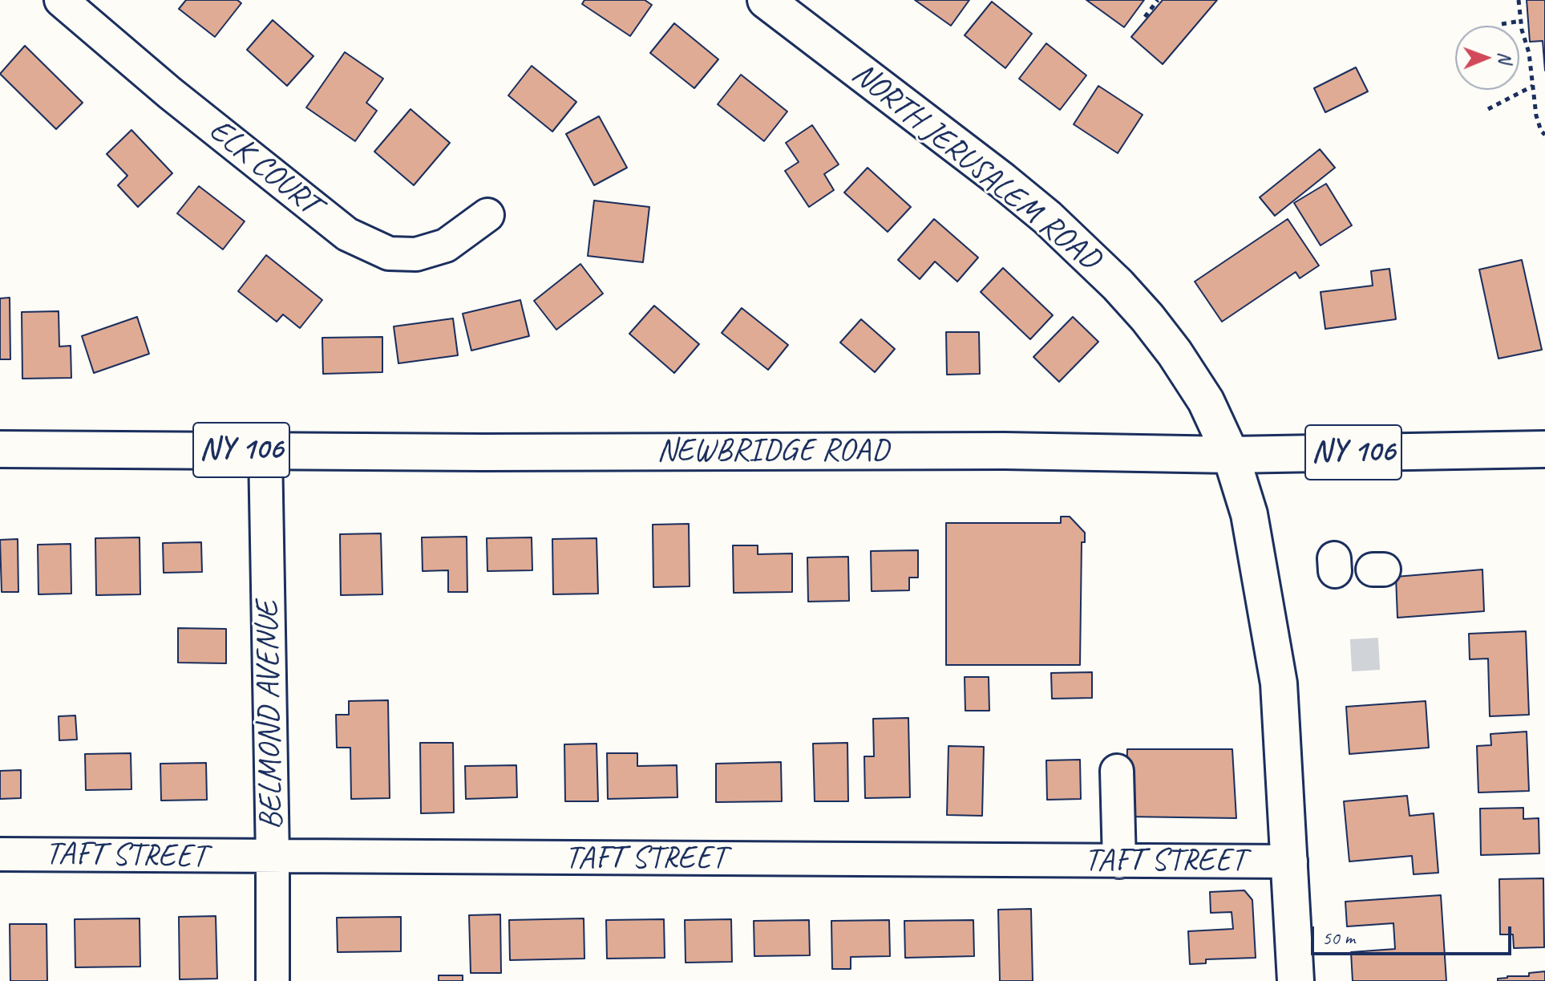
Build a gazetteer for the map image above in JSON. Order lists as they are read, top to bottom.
{
  "streets": {
    "main road": ["NORTH JERUSALEM ROAD", "NY 106", "NEWBRIDGE ROAD"],
    "street": ["ELK COURT", "BELMOND AVENUE", "TAFT STREET"]
  },
  "crossings": [
    ["NORTH JERUSALEM ROAD", "NEWBRIDGE ROAD"],
    ["NORTH JERUSALEM ROAD", "TAFT STREET"],
    ["NEWBRIDGE ROAD", "BELMOND AVENUE"],
    ["BELMOND AVENUE", "TAFT STREET"]
  ],
  "scale_bar": "50 m",
  "north": "right"
}
